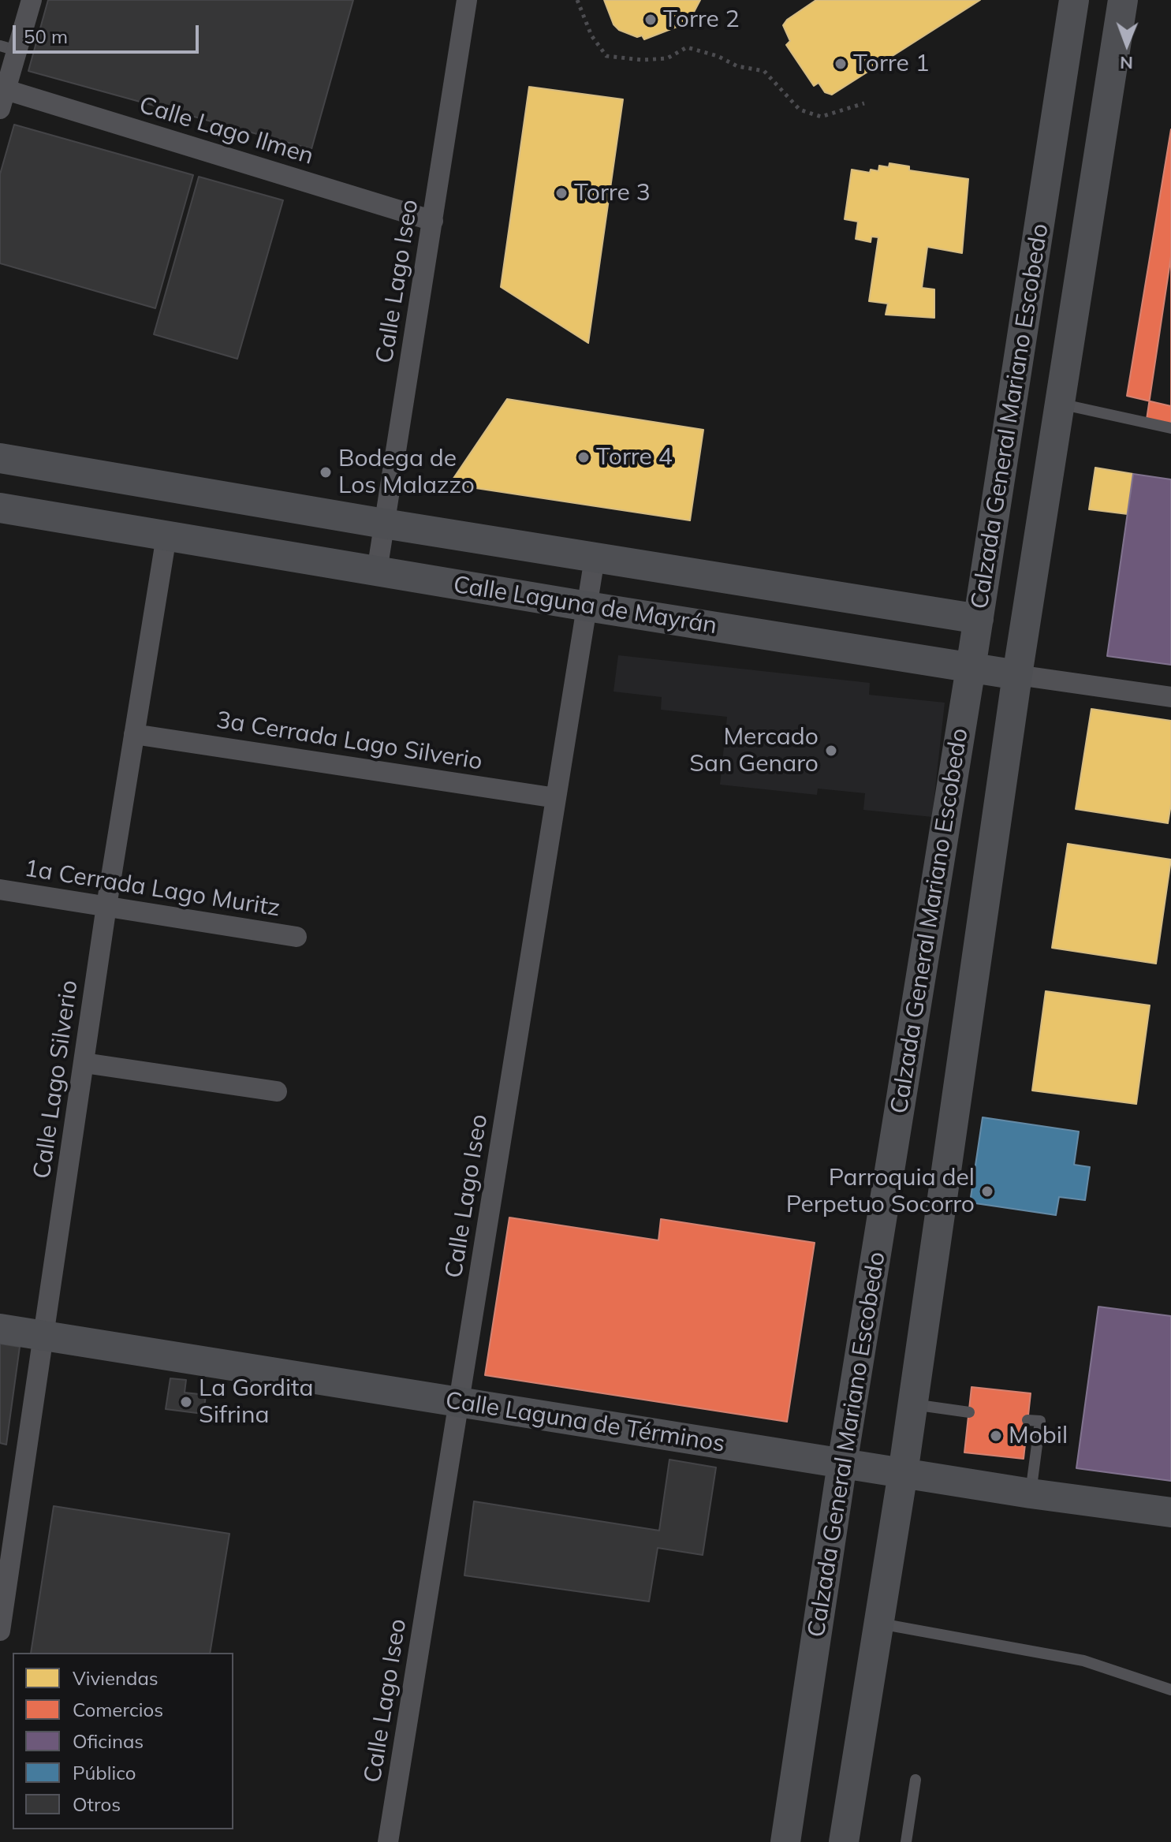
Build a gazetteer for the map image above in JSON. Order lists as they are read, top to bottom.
{
  "streets": {
    "main road": ["Calzada General Mariano Escobedo", "Calle Laguna de Mayrán", "Calle Laguna de Términos"],
    "street": [
      "Calle Lago Ilmen",
      "Calle Lago Iseo",
      "3a Cerrada Lago Silverio",
      "1a Cerrada Lago Muritz",
      "Calle Lago Silverio"
    ]
  },
  "crossings": [
    ["Calle Lago Ilmen", "Calle Lago Iseo"],
    ["Calle Lago Iseo", "Calle Laguna de Mayrán"],
    ["Calle Lago Iseo", "3a Cerrada Lago Silverio"],
    ["Calle Lago Iseo", "Calle Laguna de Términos"],
    ["Calzada General Mariano Escobedo", "Calle Laguna de Mayrán"],
    ["Calzada General Mariano Escobedo", "Calle Laguna de Términos"],
    ["Calle Laguna de Mayrán", "Calle Lago Silverio"],
    ["3a Cerrada Lago Silverio", "Calle Lago Silverio"],
    ["1a Cerrada Lago Muritz", "Calle Lago Silverio"],
    ["Calle Lago Silverio", "Calle Laguna de Términos"]
  ],
  "places": [
    "Torre 2",
    "Torre 1",
    "Torre 3",
    "Torre 4",
    "Bodega de Los Malazzo",
    "Mercado San Genaro",
    "Parroquia del Perpetuo Socorro",
    "La Gordita Sifrina",
    "Mobil"
  ],
  "legend": [
    "Viviendas",
    "Comercios",
    "Oficinas",
    "Público",
    "Otros"
  ],
  "scale_bar": "50 m",
  "north": "bottom"
}
